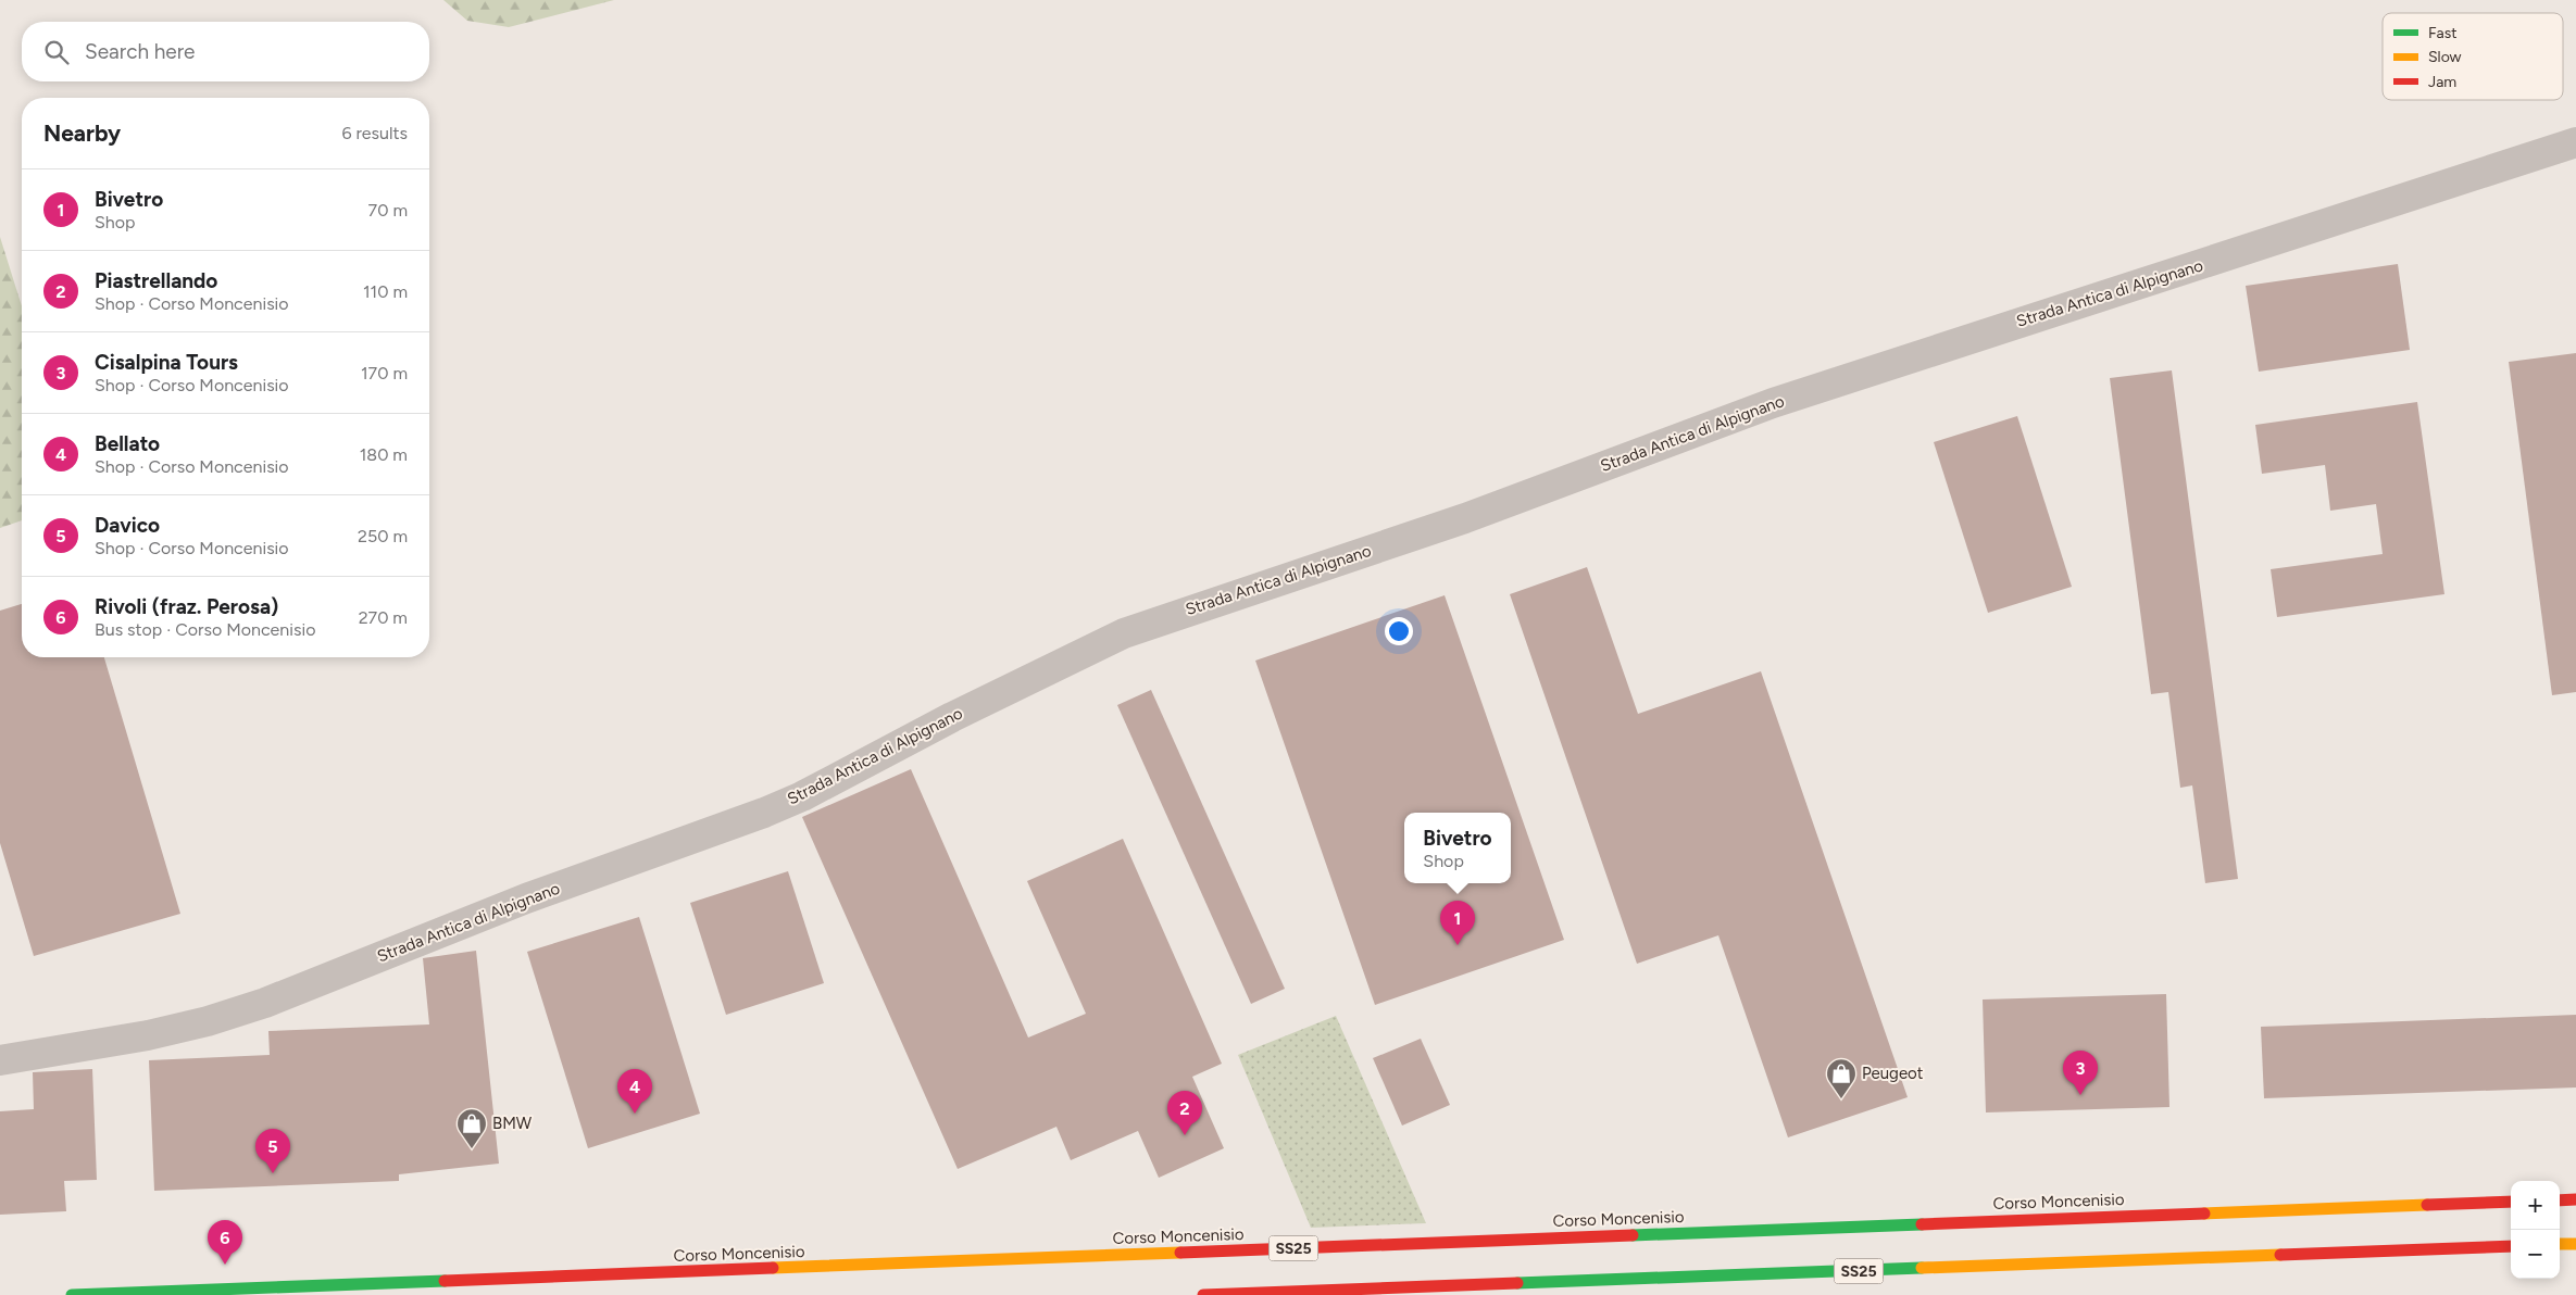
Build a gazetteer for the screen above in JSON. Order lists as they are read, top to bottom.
{
  "streets": {
    "main road": ["Corso Moncenisio", "SS25"],
    "street": ["Strada Antica di Alpignano"]
  },
  "places": {
    "shop": ["Peugeot", "BMW"]
  },
  "legend": ["Fast", "Slow", "Jam"],
  "page": {
    "search": "Search here",
    "heading": ["Nearby", "6 results"],
    "list": [
      {
        "mark": "1",
        "name": "Bivetro",
        "note": "Shop",
        "value": "70 m"
      },
      {
        "mark": "2",
        "name": "Piastrellando",
        "note": "Shop · Corso Moncenisio",
        "value": "110 m"
      },
      {
        "mark": "3",
        "name": "Cisalpina Tours",
        "note": "Shop · Corso Moncenisio",
        "value": "170 m"
      },
      {
        "mark": "4",
        "name": "Bellato",
        "note": "Shop · Corso Moncenisio",
        "value": "180 m"
      },
      {
        "mark": "5",
        "name": "Davico",
        "note": "Shop · Corso Moncenisio",
        "value": "250 m"
      },
      {
        "mark": "6",
        "name": "Rivoli (fraz. Perosa)",
        "note": "Bus stop · Corso Moncenisio",
        "value": "270 m"
      }
    ],
    "popup": ["Bivetro", "Shop"],
    "pins": [
      "1",
      "3",
      "4",
      "2",
      "5",
      "6"
    ],
    "map_buttons": ["+", "−"]
  }
}
